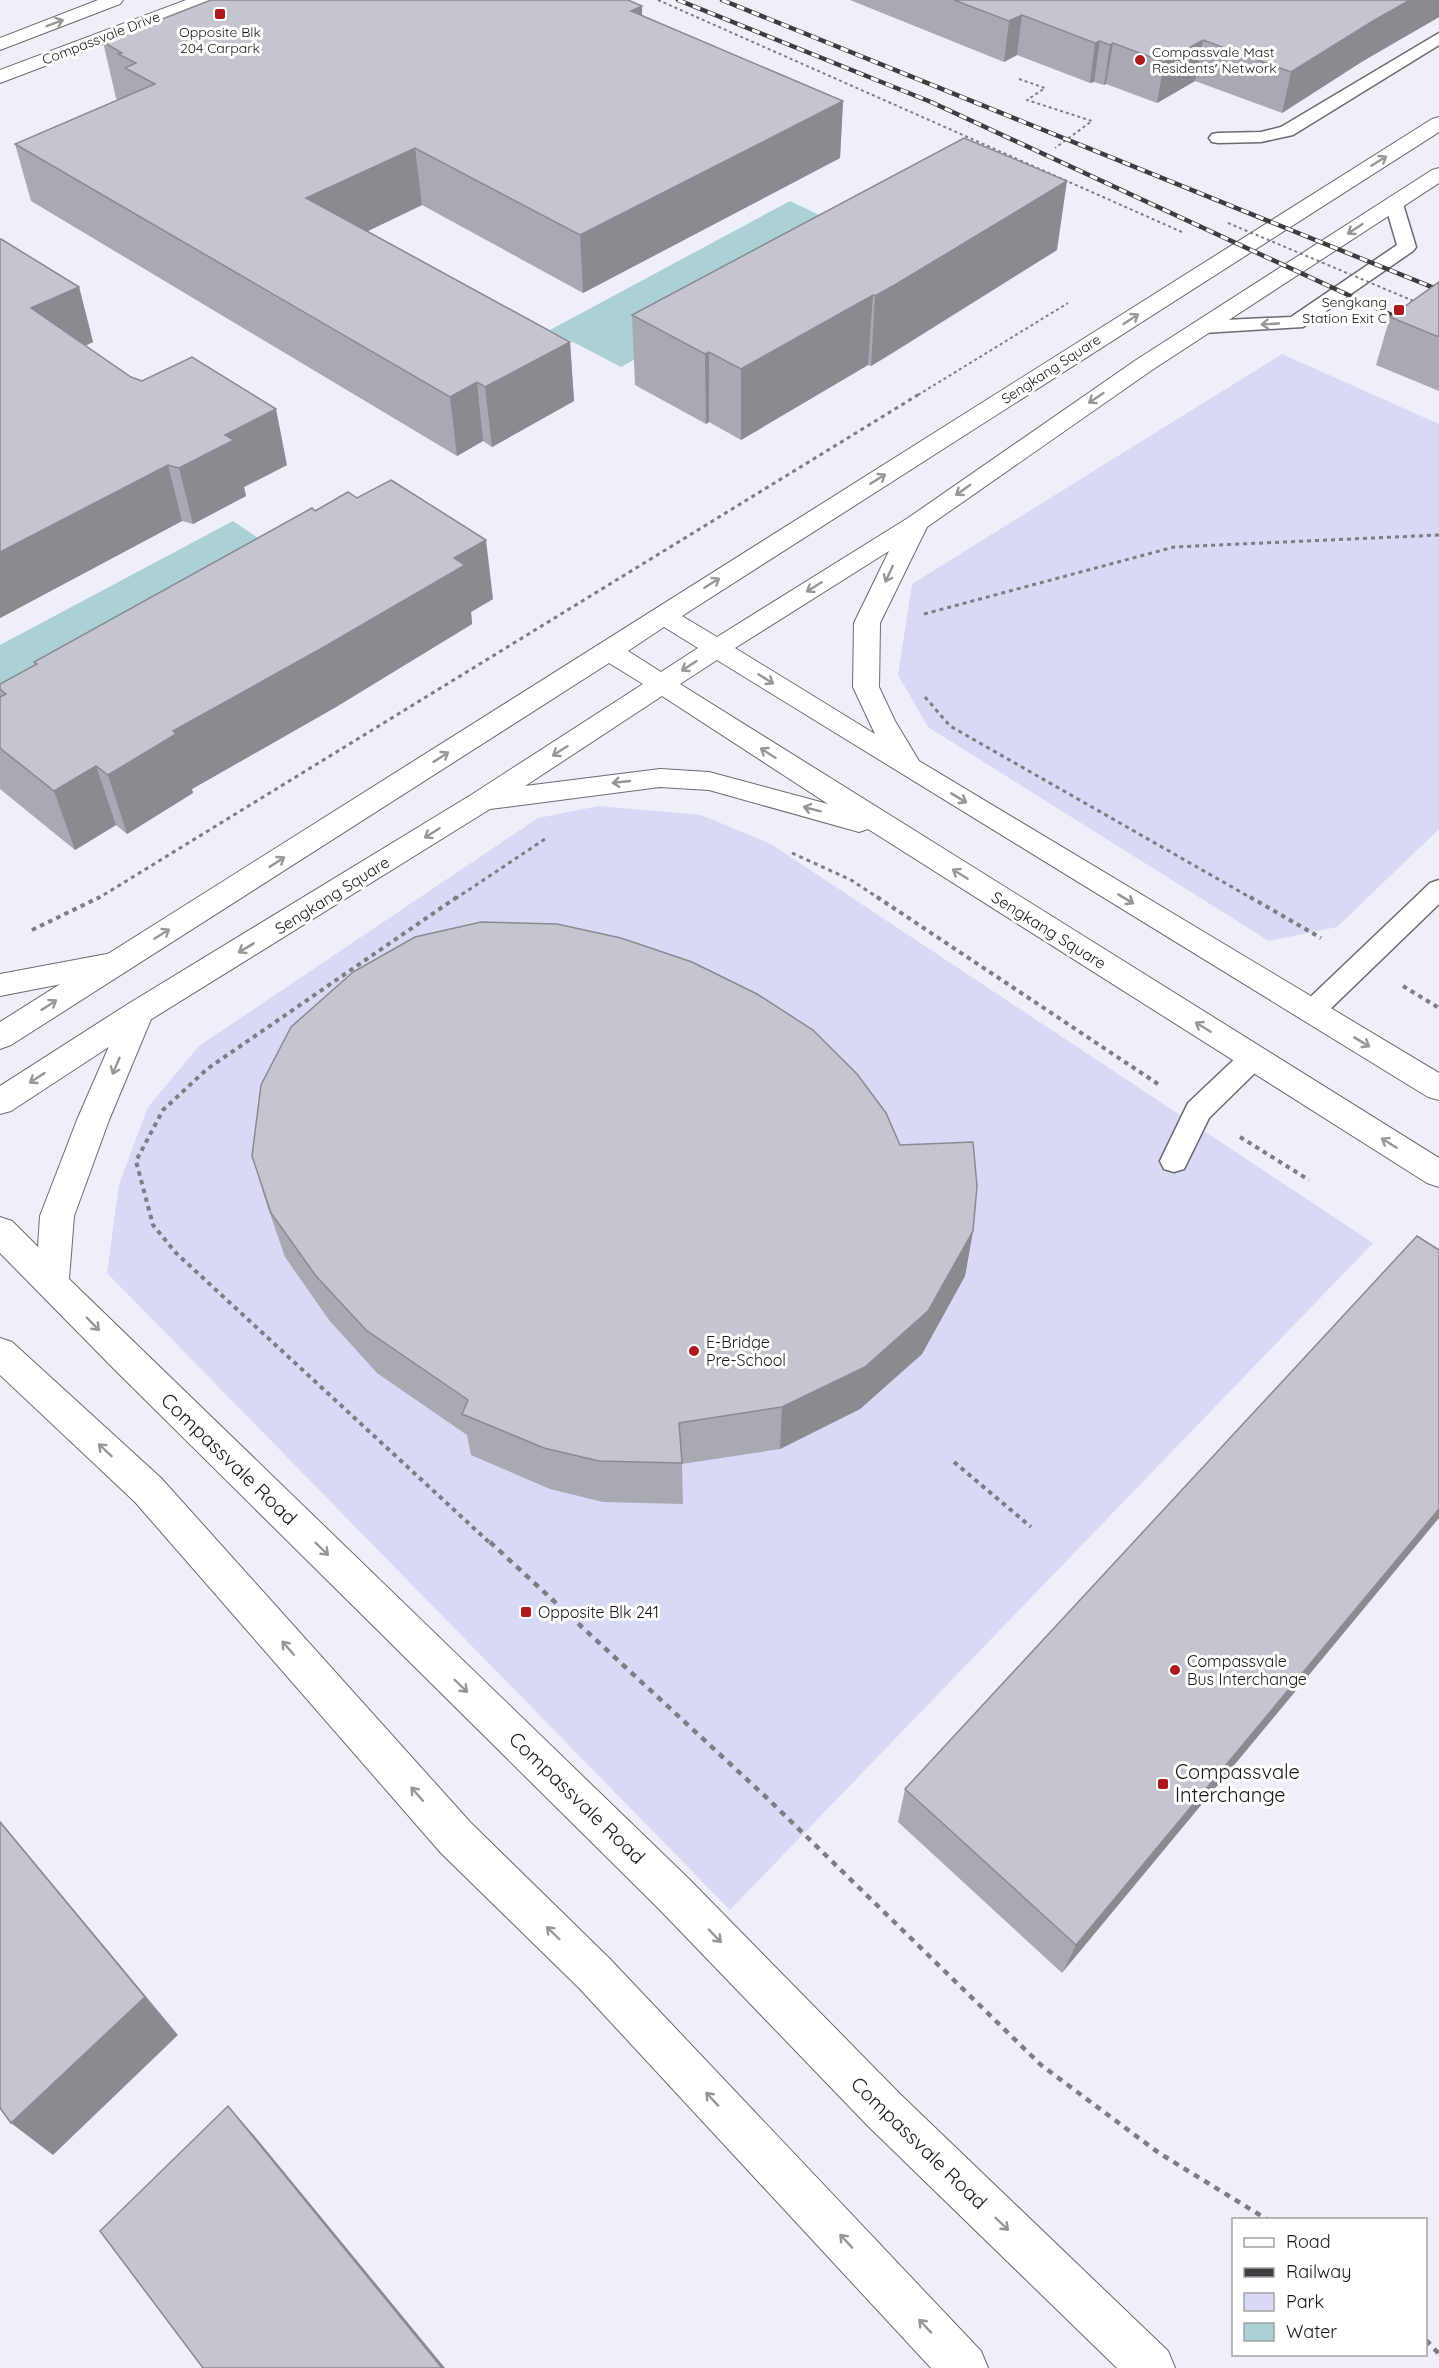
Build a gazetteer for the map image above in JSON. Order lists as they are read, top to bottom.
{
  "streets": {
    "street": ["Compassvale Drive", "Sengkang Square", "Compassvale Road"]
  },
  "places": {
    "transit": [
      "Opposite Blk 204 Carpark",
      "Sengkang Station Exit C",
      "Opposite Blk 241",
      "Compassvale Interchange"
    ],
    "other": ["Compassvale Mast Residents' Network", "E-Bridge Pre-School", "Compassvale Bus Interchange"]
  },
  "legend": [
    "Road",
    "Railway",
    "Park",
    "Water"
  ]
}
